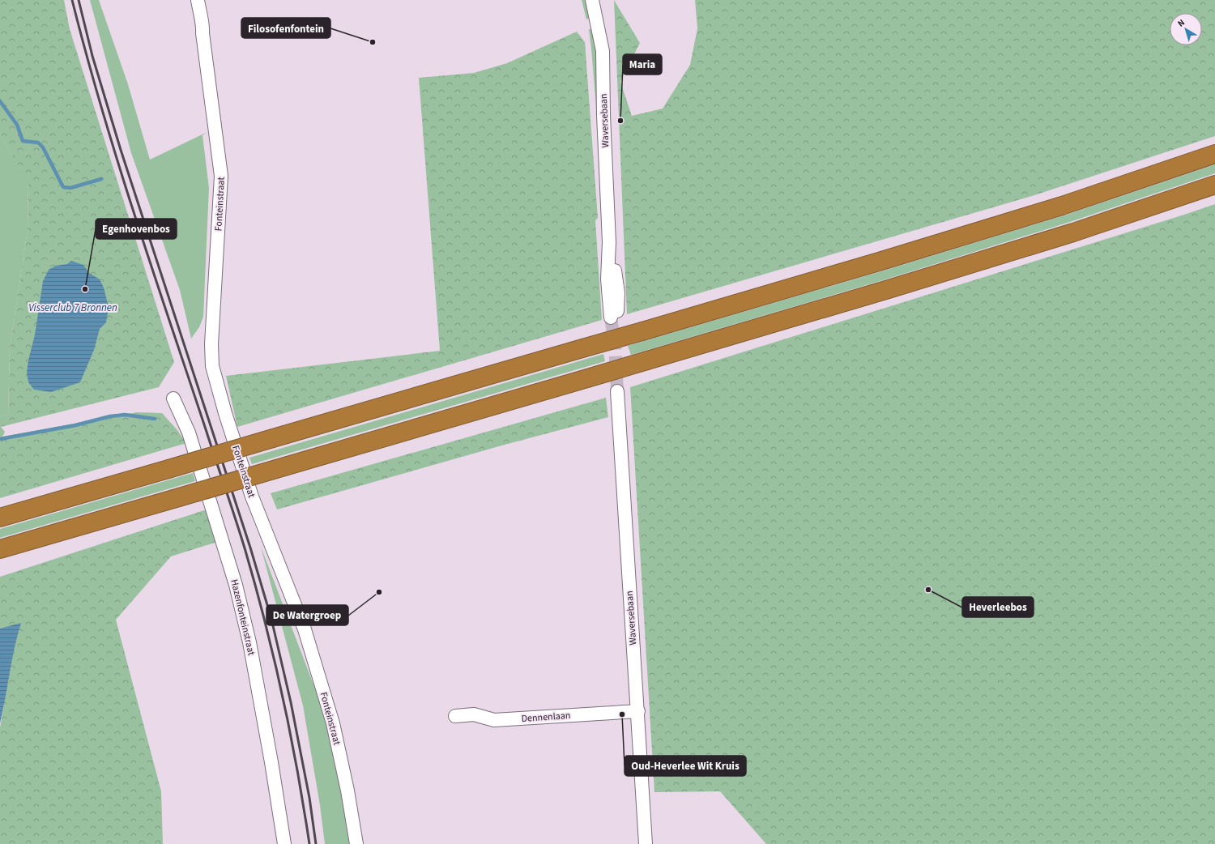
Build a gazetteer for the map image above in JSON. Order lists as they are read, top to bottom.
{
  "streets": {
    "street": [
      "Waversebaan",
      "Fonteinstraat",
      "Hazenfonteinstraat",
      "Dennenlaan"
    ]
  },
  "crossings": [
    ["Waversebaan", "Dennenlaan"]
  ],
  "water": ["Visserclub 7 Bronnen"],
  "places": [
    "Filosofenfontein",
    "Maria",
    "Egenhovenbos",
    "Heverleebos",
    "De Watergroep",
    "Oud-Heverlee Wit Kruis"
  ],
  "north": "top left"
}
